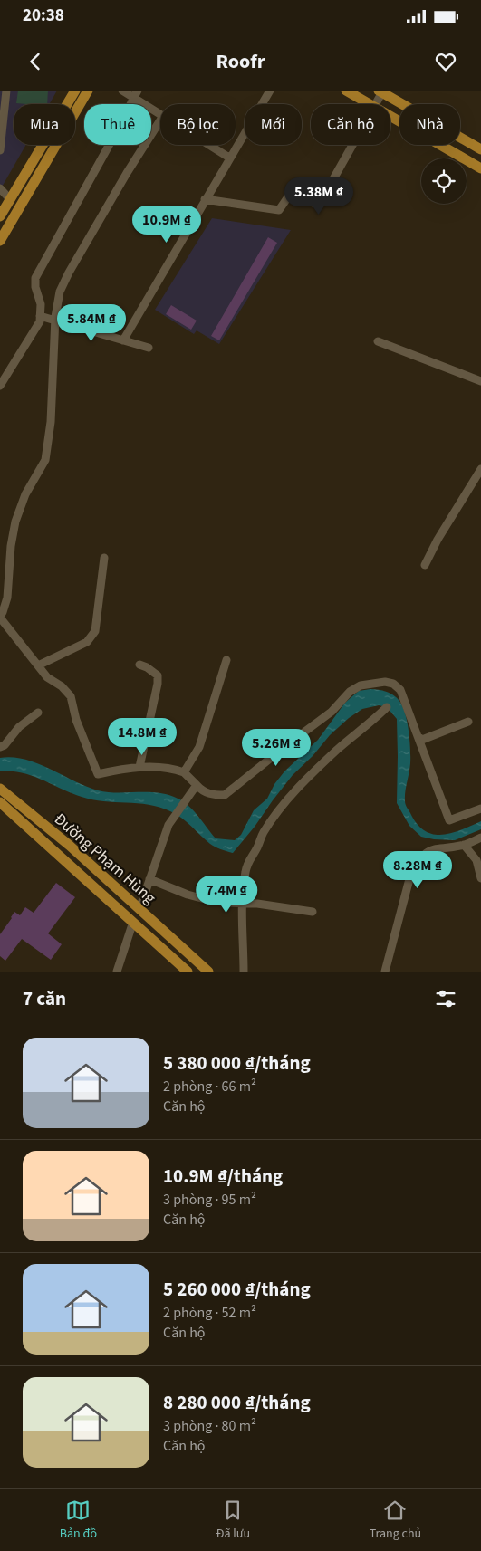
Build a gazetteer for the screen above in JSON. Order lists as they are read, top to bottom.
{
  "streets": {
    "main road": ["Đường Phạm Hùng"]
  },
  "page": {
    "status": "20:38",
    "header": "Roofr",
    "chip": [
      "Mua",
      "Thuê",
      "Bộ lọc",
      "Mới",
      "Căn hộ",
      "Nhà"
    ],
    "price": [
      "5.38M ₫",
      "10.9M ₫",
      "5.84M ₫",
      "14.8M ₫",
      "5.26M ₫",
      "8.28M ₫",
      "7.4M ₫"
    ],
    "heading": "7 căn",
    "list": [
      {
        "name": "5 380 000 ₫/tháng",
        "note": "2 phòng · 66 m² · Căn hộ"
      },
      {
        "name": "10.9M ₫/tháng",
        "note": "3 phòng · 95 m² · Căn hộ"
      },
      {
        "name": "5 260 000 ₫/tháng",
        "note": "2 phòng · 52 m² · Căn hộ"
      },
      {
        "name": "8 280 000 ₫/tháng",
        "note": "3 phòng · 80 m² · Căn hộ"
      }
    ],
    "tabs": ["Bản đồ", "Đã lưu", "Trang chủ"]
  }
}
